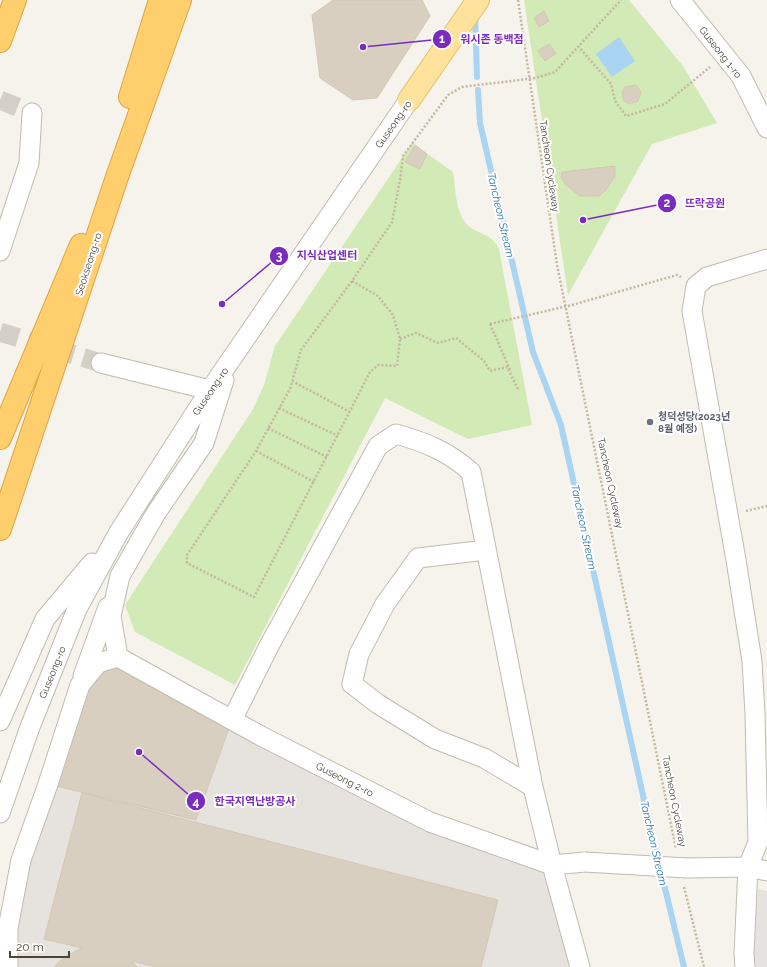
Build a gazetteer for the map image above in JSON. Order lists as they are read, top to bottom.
{
  "streets": {
    "highway": ["Seokseong-ro"],
    "main road": ["Guseong-ro"],
    "street": ["Guseong 1-ro", "Guseong 2-ro"],
    "path": ["Tancheon Cycleway"]
  },
  "water": ["Tancheon Stream"],
  "places": [
    "워시존 동백점",
    "뜨락공원",
    "지식산업센터",
    "청덕성당(2023년 8월 예정)",
    "한국지역난방공사"
  ],
  "scale_bar": "20 m"
}
